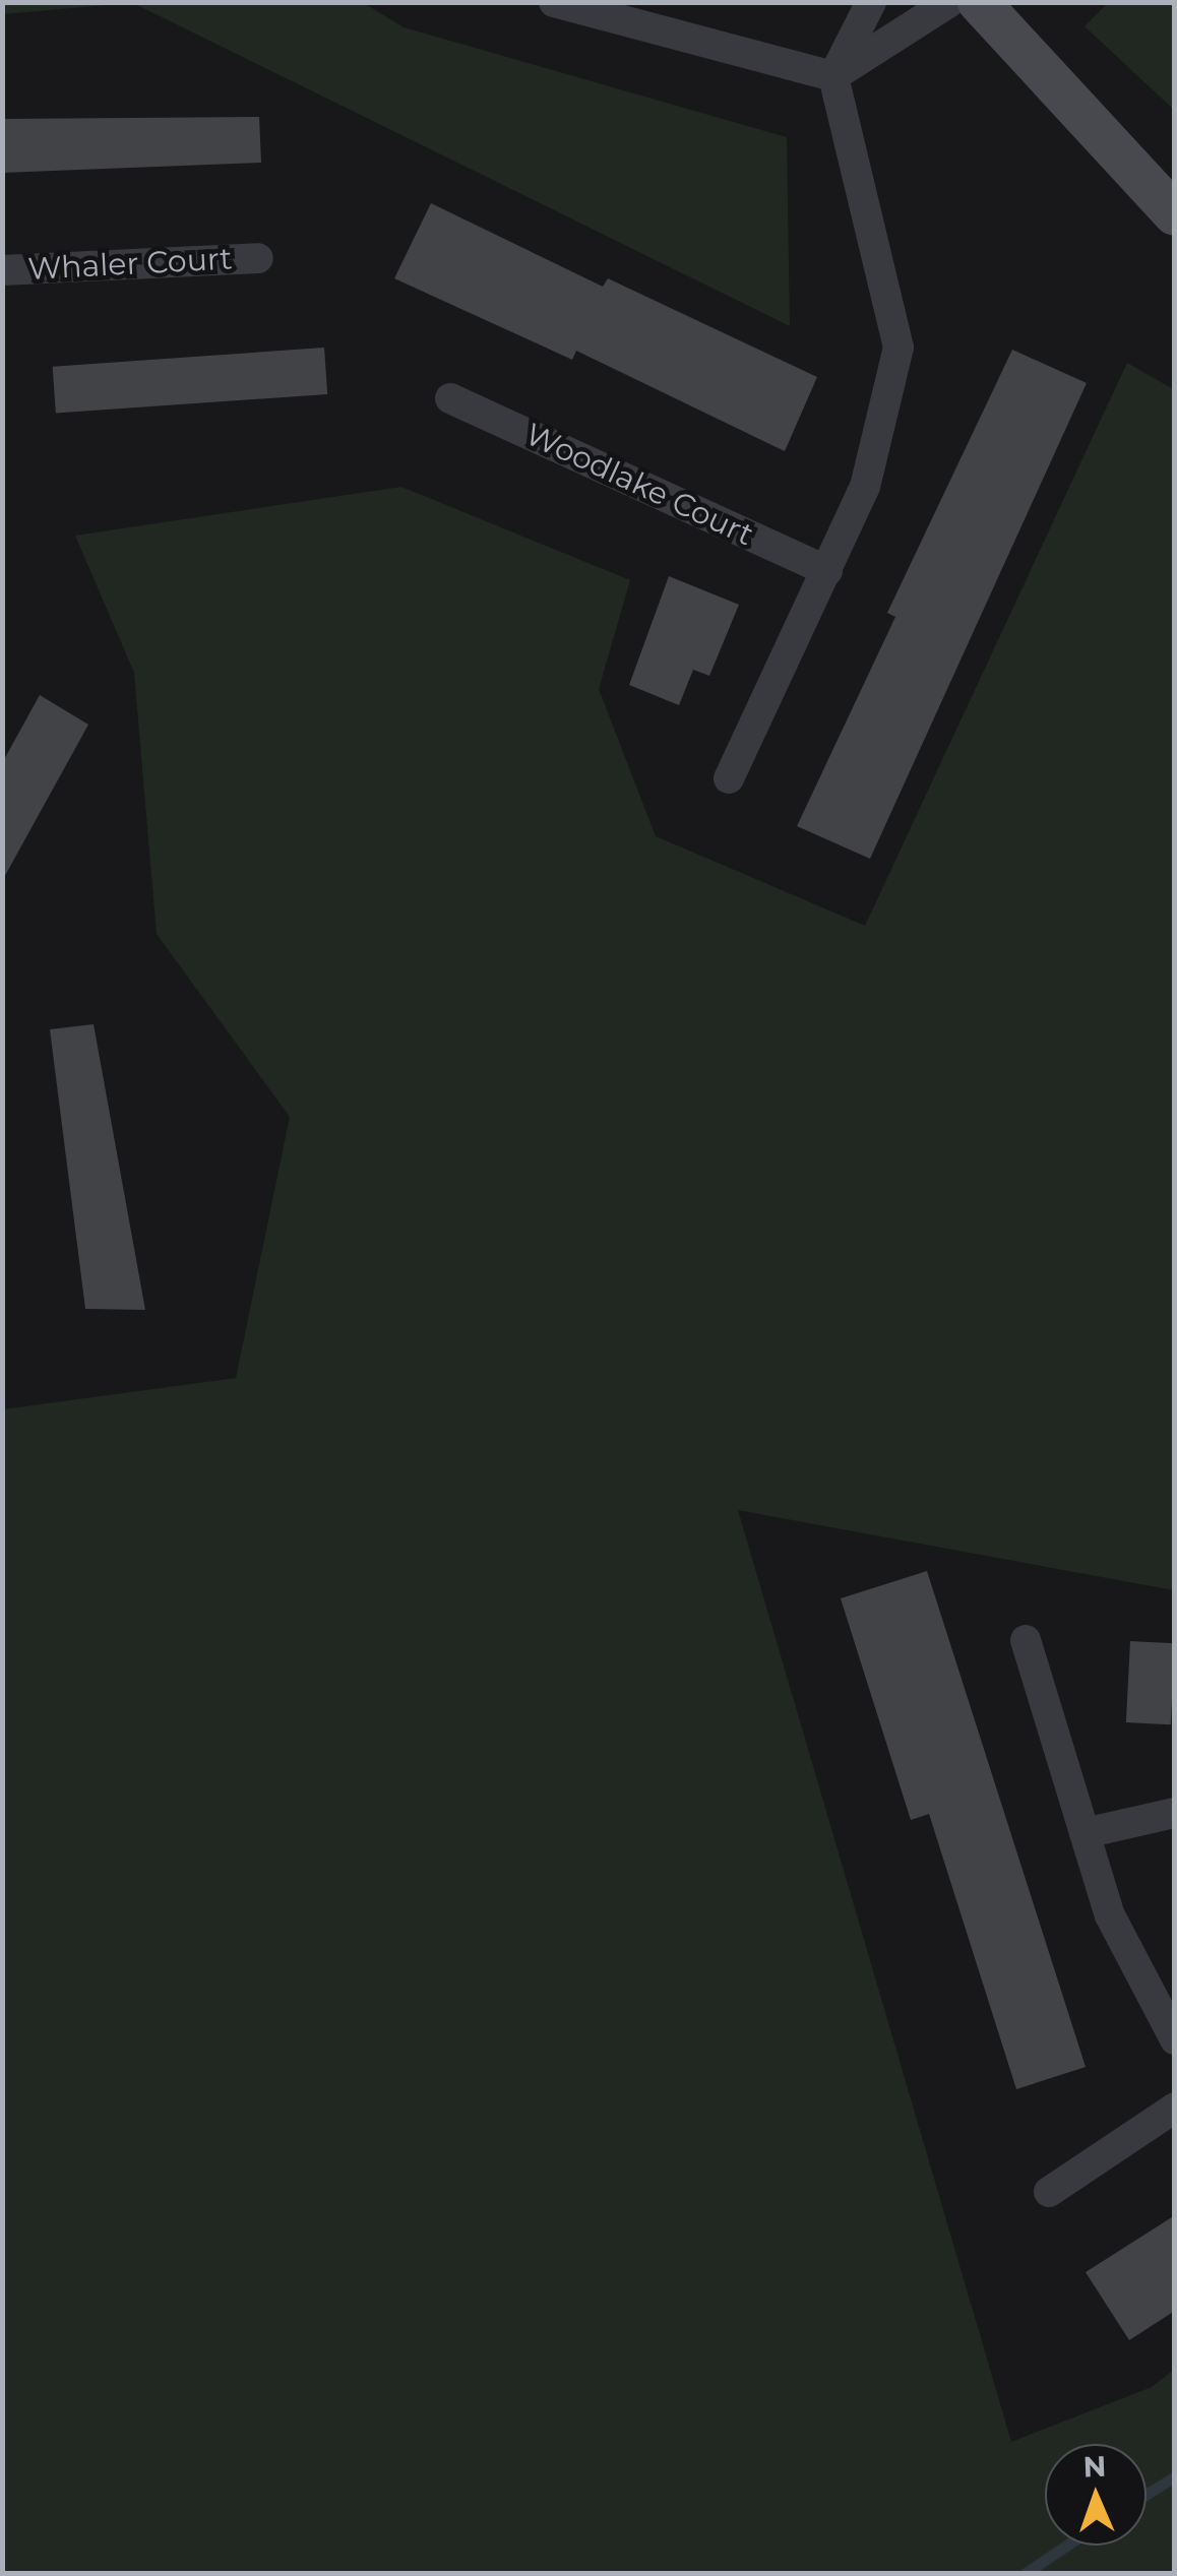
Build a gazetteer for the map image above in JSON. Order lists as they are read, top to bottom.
{
  "streets": {
    "street": ["Whaler Court", "Woodlake Court"]
  },
  "north": "top"
}
